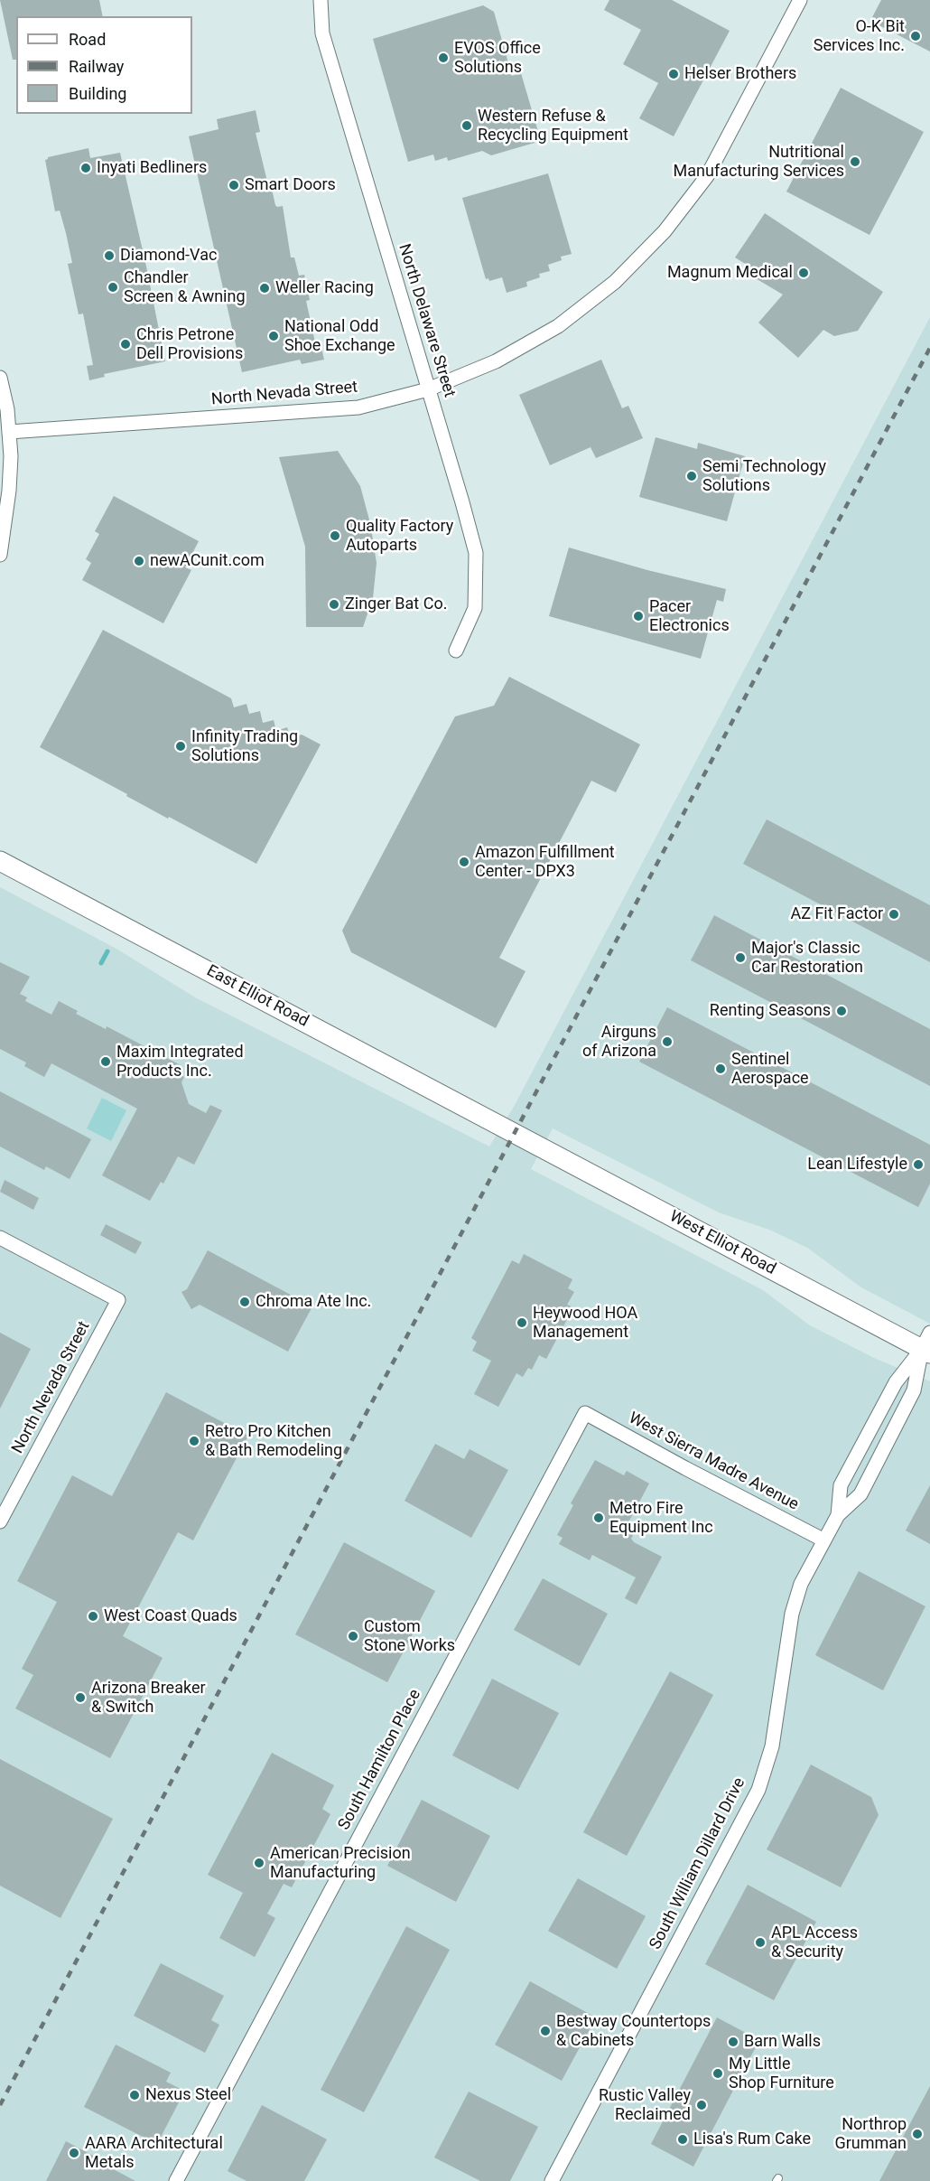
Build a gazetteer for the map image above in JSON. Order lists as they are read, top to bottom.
{
  "streets": {
    "main road": ["East Elliot Road", "West Elliot Road"],
    "street": [
      "North Delaware Street",
      "North Nevada Street",
      "West Sierra Madre Avenue",
      "South Hamilton Place",
      "South William Dillard Drive"
    ]
  },
  "crossings": [
    ["North Delaware Street", "North Nevada Street"],
    ["East Elliot Road", "West Elliot Road"],
    ["West Elliot Road", "South William Dillard Drive"],
    ["West Sierra Madre Avenue", "South Hamilton Place"],
    ["West Sierra Madre Avenue", "South William Dillard Drive"]
  ],
  "places": [
    "O-K Bit Services Inc.",
    "EVOS Office Solutions",
    "Helser Brothers",
    "Western Refuse & Recycling Equipment",
    "Nutritional Manufacturing Services",
    "Inyati Bedliners",
    "Smart Doors",
    "Diamond-Vac",
    "Magnum Medical",
    "Chandler Screen & Awning",
    "Weller Racing",
    "National Odd Shoe Exchange",
    "Chris Petrone Dell Provisions",
    "Semi Technology Solutions",
    "Quality Factory Autoparts",
    "newACunit.com",
    "Zinger Bat Co.",
    "Pacer Electronics",
    "Infinity Trading Solutions",
    "Amazon Fulfillment Center - DPX3",
    "AZ Fit Factor",
    "Major's Classic Car Restoration",
    "Renting Seasons",
    "Airguns of Arizona",
    "Maxim Integrated Products Inc.",
    "Sentinel Aerospace",
    "Lean Lifestyle",
    "Chroma Ate Inc.",
    "Heywood HOA Management",
    "Retro Pro Kitchen & Bath Remodeling",
    "Metro Fire Equipment Inc",
    "West Coast Quads",
    "Custom Stone Works",
    "Arizona Breaker & Switch",
    "American Precision Manufacturing",
    "APL Access & Security",
    "Bestway Countertops & Cabinets",
    "Barn Walls",
    "My Little Shop Furniture",
    "Nexus Steel",
    "Rustic Valley Reclaimed",
    "Northrop Grumman",
    "Lisa's Rum Cake",
    "AARA Architectural Metals"
  ],
  "legend": ["Road", "Railway", "Building"]
}
